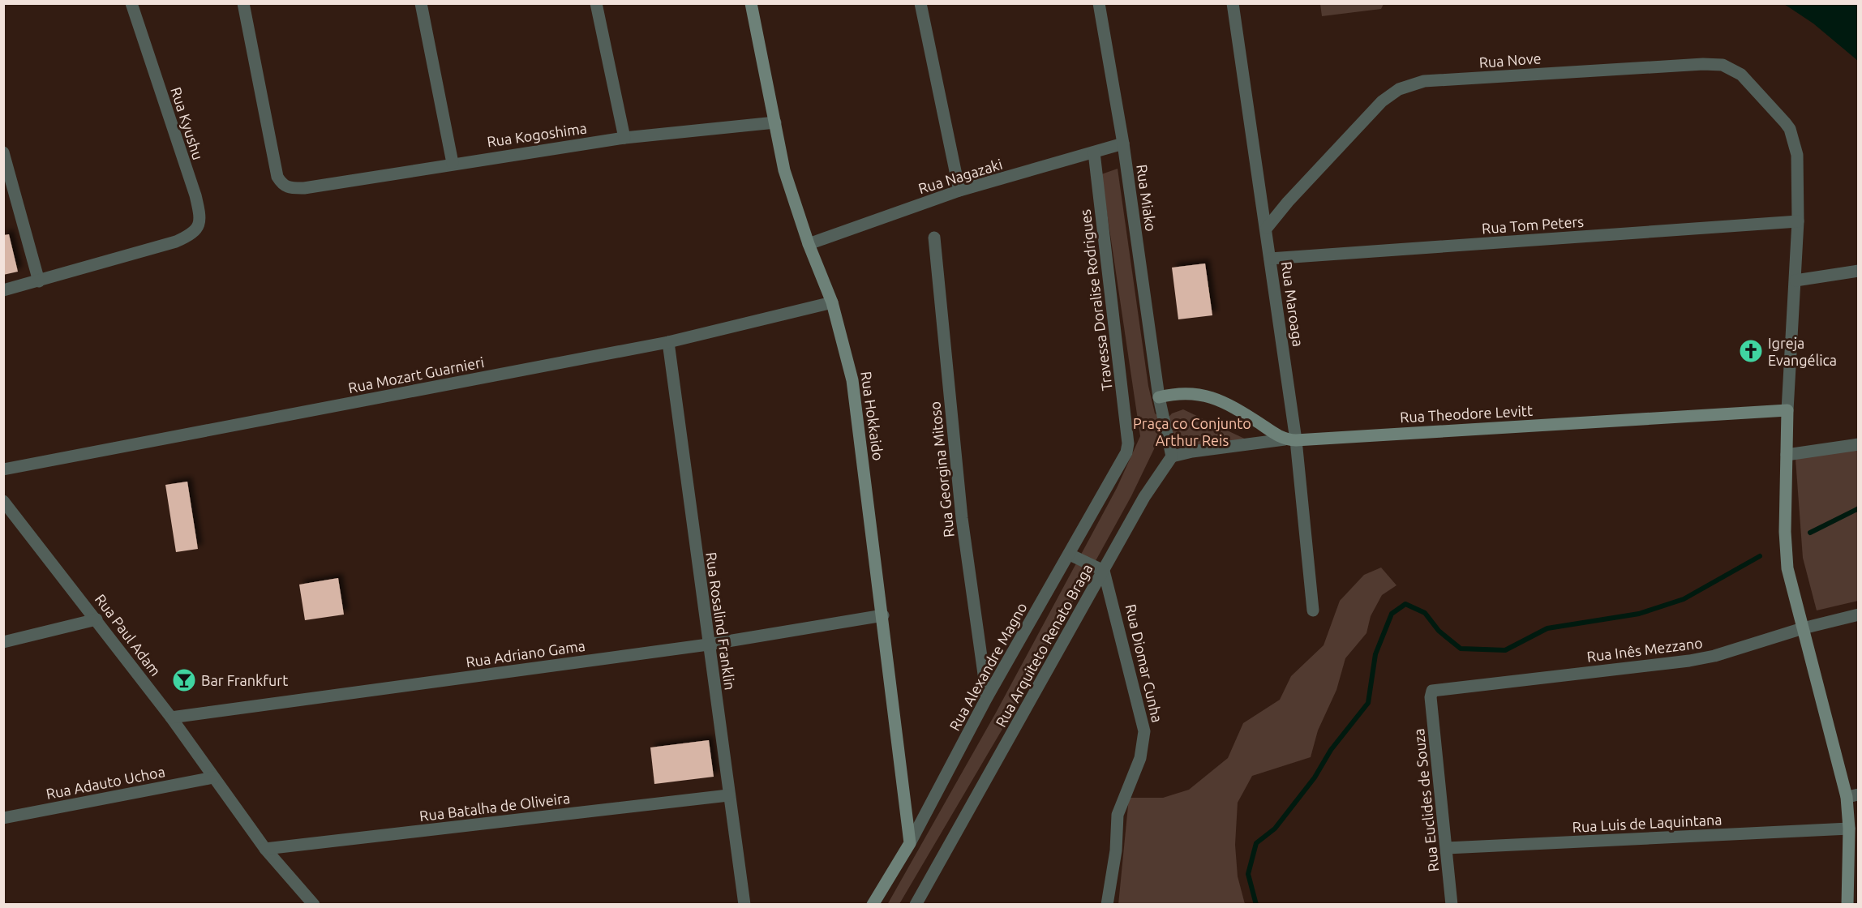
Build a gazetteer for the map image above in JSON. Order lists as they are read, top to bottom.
{
  "streets": {
    "street": [
      "Rua Nove",
      "Rua Kyushu",
      "Rua Kogoshima",
      "Rua Nagazaki",
      "Rua Miako",
      "Rua Tom Peters",
      "Travessa Doralise Rodrigues",
      "Rua Maroaga",
      "Rua Mozart Guarnieri",
      "Rua Theodore Levitt",
      "Rua Hokkaido",
      "Rua Georgina Mitoso",
      "Rua Rosalind Franklin",
      "Rua Paul Adam",
      "Rua Arquiteto Renato Braga",
      "Rua Inês Mezzano",
      "Rua Adriano Gama",
      "Rua Diomar Cunha",
      "Rua Alexandre Magno",
      "Rua Adauto Uchoa",
      "Rua Euclides de Souza",
      "Rua Batalha de Oliveira",
      "Rua Luis de Laquintana"
    ]
  },
  "crossings": [
    ["Rua Nove", "Rua Tom Peters"],
    ["Rua Nove", "Rua Maroaga"],
    ["Rua Kogoshima", "Rua Hokkaido"],
    ["Rua Nagazaki", "Rua Miako"],
    ["Rua Nagazaki", "Travessa Doralise Rodrigues"],
    ["Rua Nagazaki", "Rua Hokkaido"],
    ["Rua Tom Peters", "Rua Maroaga"],
    ["Travessa Doralise Rodrigues", "Rua Alexandre Magno"],
    ["Rua Maroaga", "Rua Theodore Levitt"],
    ["Rua Mozart Guarnieri", "Rua Hokkaido"],
    ["Rua Mozart Guarnieri", "Rua Rosalind Franklin"],
    ["Rua Hokkaido", "Rua Adriano Gama"],
    ["Rua Hokkaido", "Rua Alexandre Magno"],
    ["Rua Georgina Mitoso", "Rua Alexandre Magno"],
    ["Rua Rosalind Franklin", "Rua Adriano Gama"],
    ["Rua Rosalind Franklin", "Rua Batalha de Oliveira"],
    ["Rua Paul Adam", "Rua Adriano Gama"],
    ["Rua Paul Adam", "Rua Adauto Uchoa"],
    ["Rua Paul Adam", "Rua Batalha de Oliveira"],
    ["Rua Arquiteto Renato Braga", "Rua Diomar Cunha"],
    ["Rua Inês Mezzano", "Rua Euclides de Souza"],
    ["Rua Euclides de Souza", "Rua Luis de Laquintana"]
  ],
  "parks": ["Praça co Conjunto Arthur Reis"],
  "places": {
    "church": ["Igreja Evangélica"],
    "bar": ["Bar Frankfurt"]
  }
}
